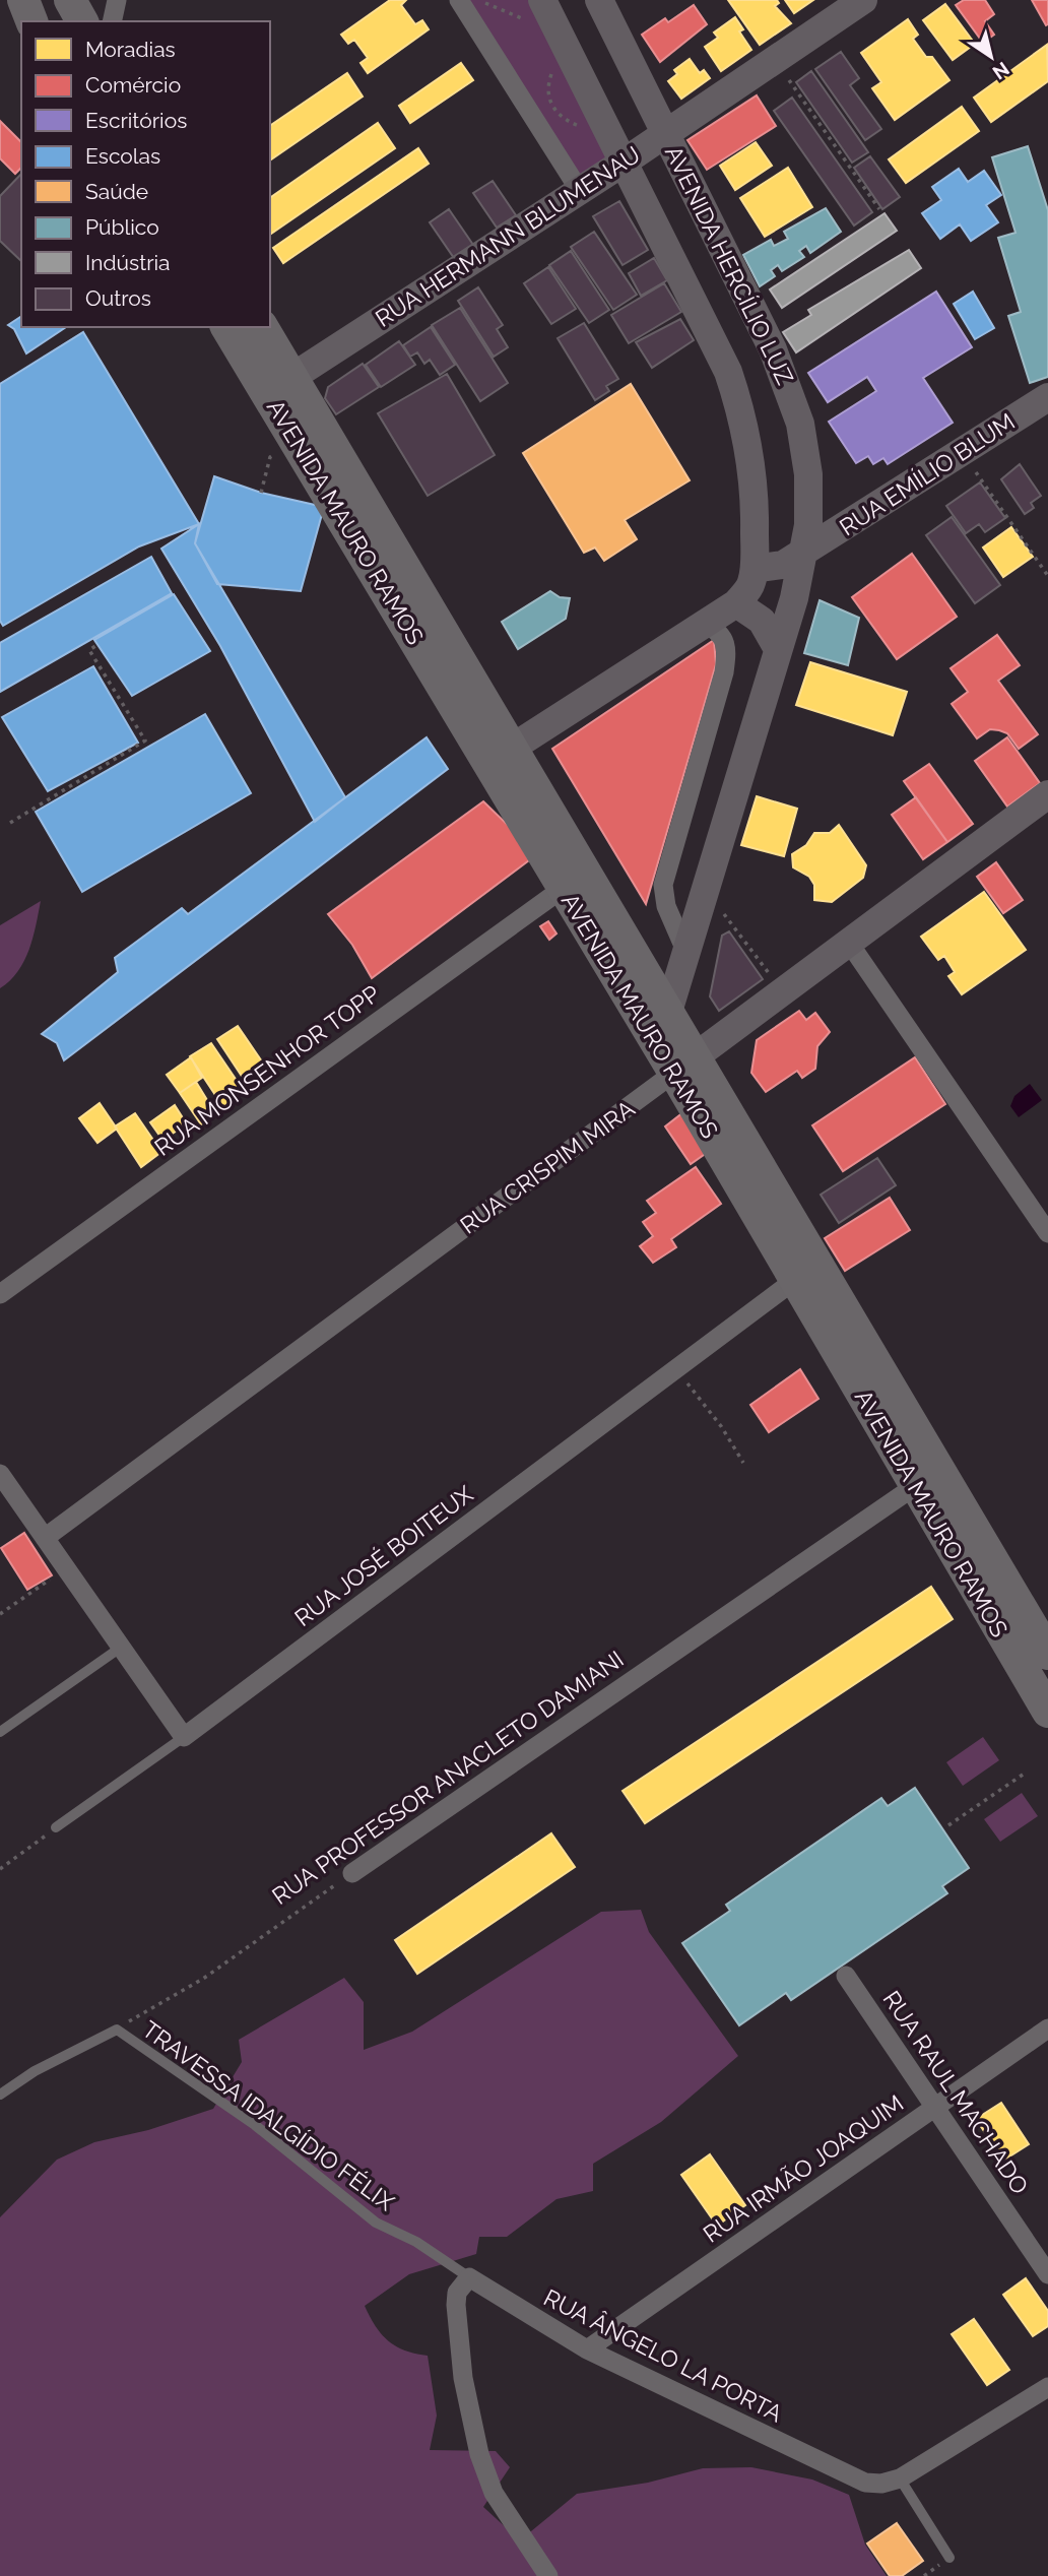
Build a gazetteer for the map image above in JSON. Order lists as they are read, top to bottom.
{
  "streets": {
    "main road": [
      "RUA HERMANN BLUMENAU",
      "AVENIDA HERCÍLIO LUZ",
      "RUA EMÍLIO BLUM",
      "AVENIDA MAURO RAMOS",
      "RUA CRISPIM MIRA"
    ],
    "street": [
      "RUA MONSENHOR TOPP",
      "RUA JOSÉ BOITEUX",
      "RUA PROFESSOR ANACLETO DAMIANI",
      "RUA RAUL MACHADO",
      "RUA IRMÃO JOAQUIM",
      "RUA ÂNGELO LA PORTA"
    ],
    "lane": ["TRAVESSA IDALGÍDIO FÉLIX"]
  },
  "crossings": [
    ["RUA HERMANN BLUMENAU", "AVENIDA HERCÍLIO LUZ"],
    ["RUA HERMANN BLUMENAU", "AVENIDA MAURO RAMOS"],
    ["AVENIDA HERCÍLIO LUZ", "RUA EMÍLIO BLUM"],
    ["AVENIDA HERCÍLIO LUZ", "AVENIDA MAURO RAMOS"],
    ["AVENIDA MAURO RAMOS", "RUA MONSENHOR TOPP"],
    ["AVENIDA MAURO RAMOS", "RUA CRISPIM MIRA"],
    ["AVENIDA MAURO RAMOS", "RUA JOSÉ BOITEUX"],
    ["AVENIDA MAURO RAMOS", "RUA PROFESSOR ANACLETO DAMIANI"],
    ["RUA PROFESSOR ANACLETO DAMIANI", "TRAVESSA IDALGÍDIO FÉLIX"],
    ["RUA RAUL MACHADO", "RUA IRMÃO JOAQUIM"],
    ["TRAVESSA IDALGÍDIO FÉLIX", "RUA ÂNGELO LA PORTA"],
    ["RUA IRMÃO JOAQUIM", "RUA ÂNGELO LA PORTA"]
  ],
  "legend": [
    "Moradias",
    "Comércio",
    "Escritórios",
    "Escolas",
    "Saúde",
    "Público",
    "Indústria",
    "Outros"
  ],
  "north": "bottom right"
}
